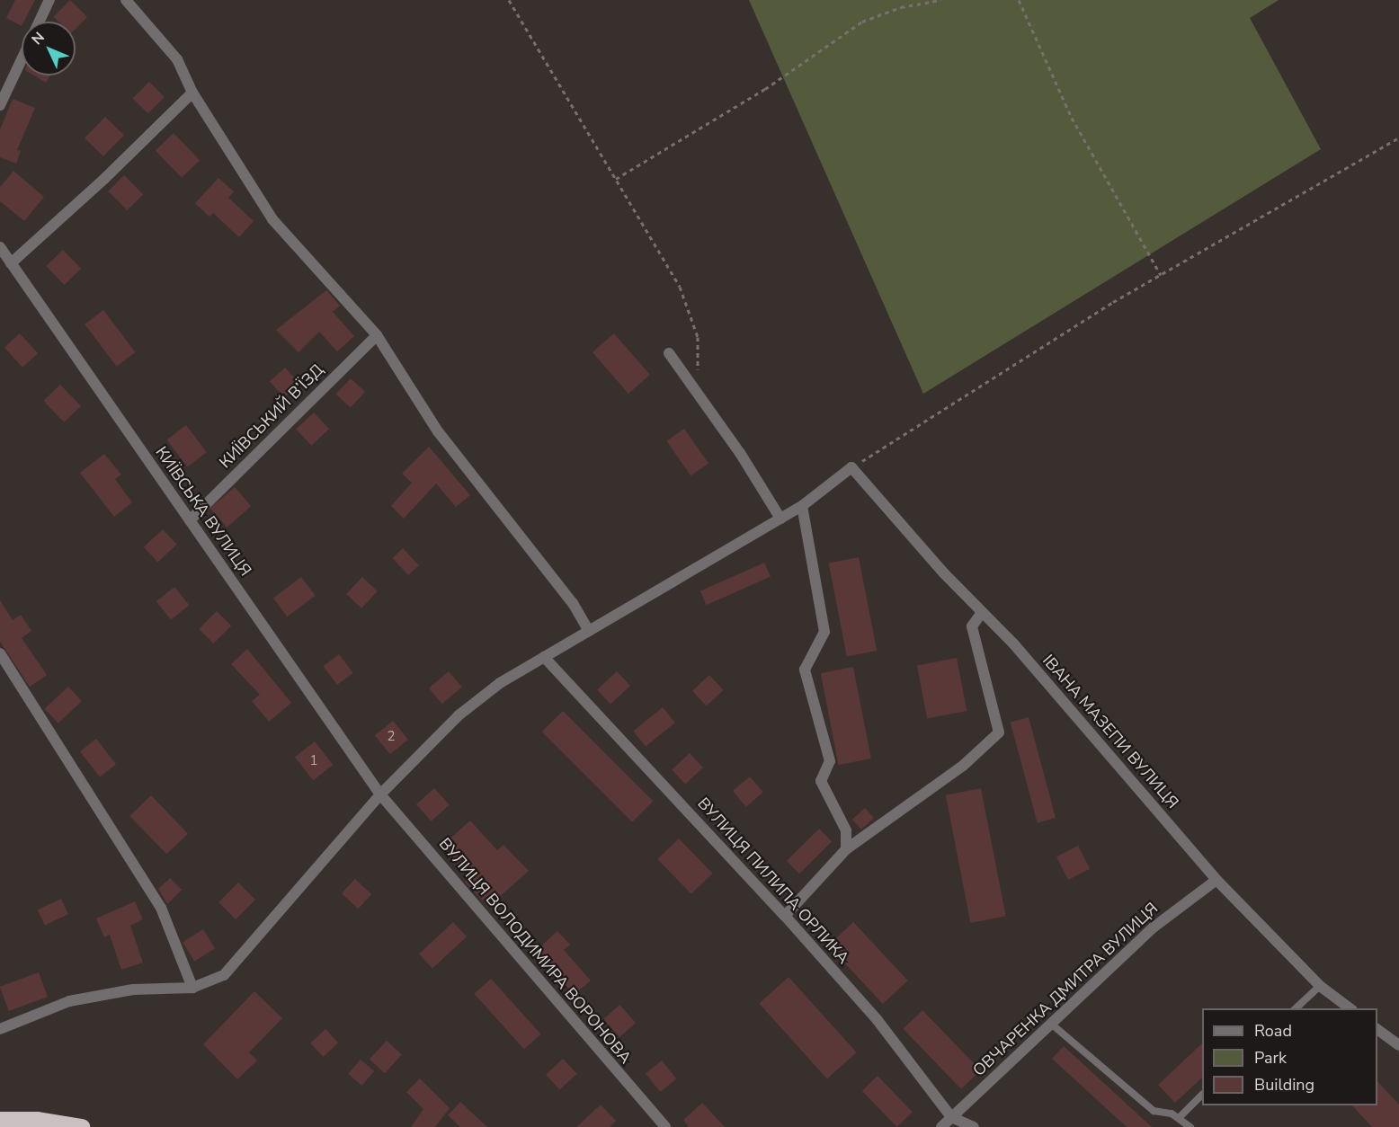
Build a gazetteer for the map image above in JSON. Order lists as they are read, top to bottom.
{
  "streets": {
    "street": [
      "КИЇВСЬКИЙ В’ЇЗД",
      "КИЇВСЬКА ВУЛИЦЯ",
      "ІВАНА МАЗЕПИ ВУЛИЦЯ",
      "ВУЛИЦЯ ПИЛИПА ОРЛИКА",
      "ВУЛИЦЯ ВОЛОДИМИРА ВОРОНОВА",
      "ОВЧАРЕНКА ДМИТРА ВУЛИЦЯ"
    ]
  },
  "crossings": [
    ["КИЇВСЬКИЙ В’ЇЗД", "КИЇВСЬКА ВУЛИЦЯ"],
    ["КИЇВСЬКА ВУЛИЦЯ", "ВУЛИЦЯ ВОЛОДИМИРА ВОРОНОВА"],
    ["ІВАНА МАЗЕПИ ВУЛИЦЯ", "ОВЧАРЕНКА ДМИТРА ВУЛИЦЯ"],
    ["ВУЛИЦЯ ПИЛИПА ОРЛИКА", "ОВЧАРЕНКА ДМИТРА ВУЛИЦЯ"]
  ],
  "house_numbers": ["2", "1"],
  "legend": ["Road", "Park", "Building"],
  "north": "top left"
}
